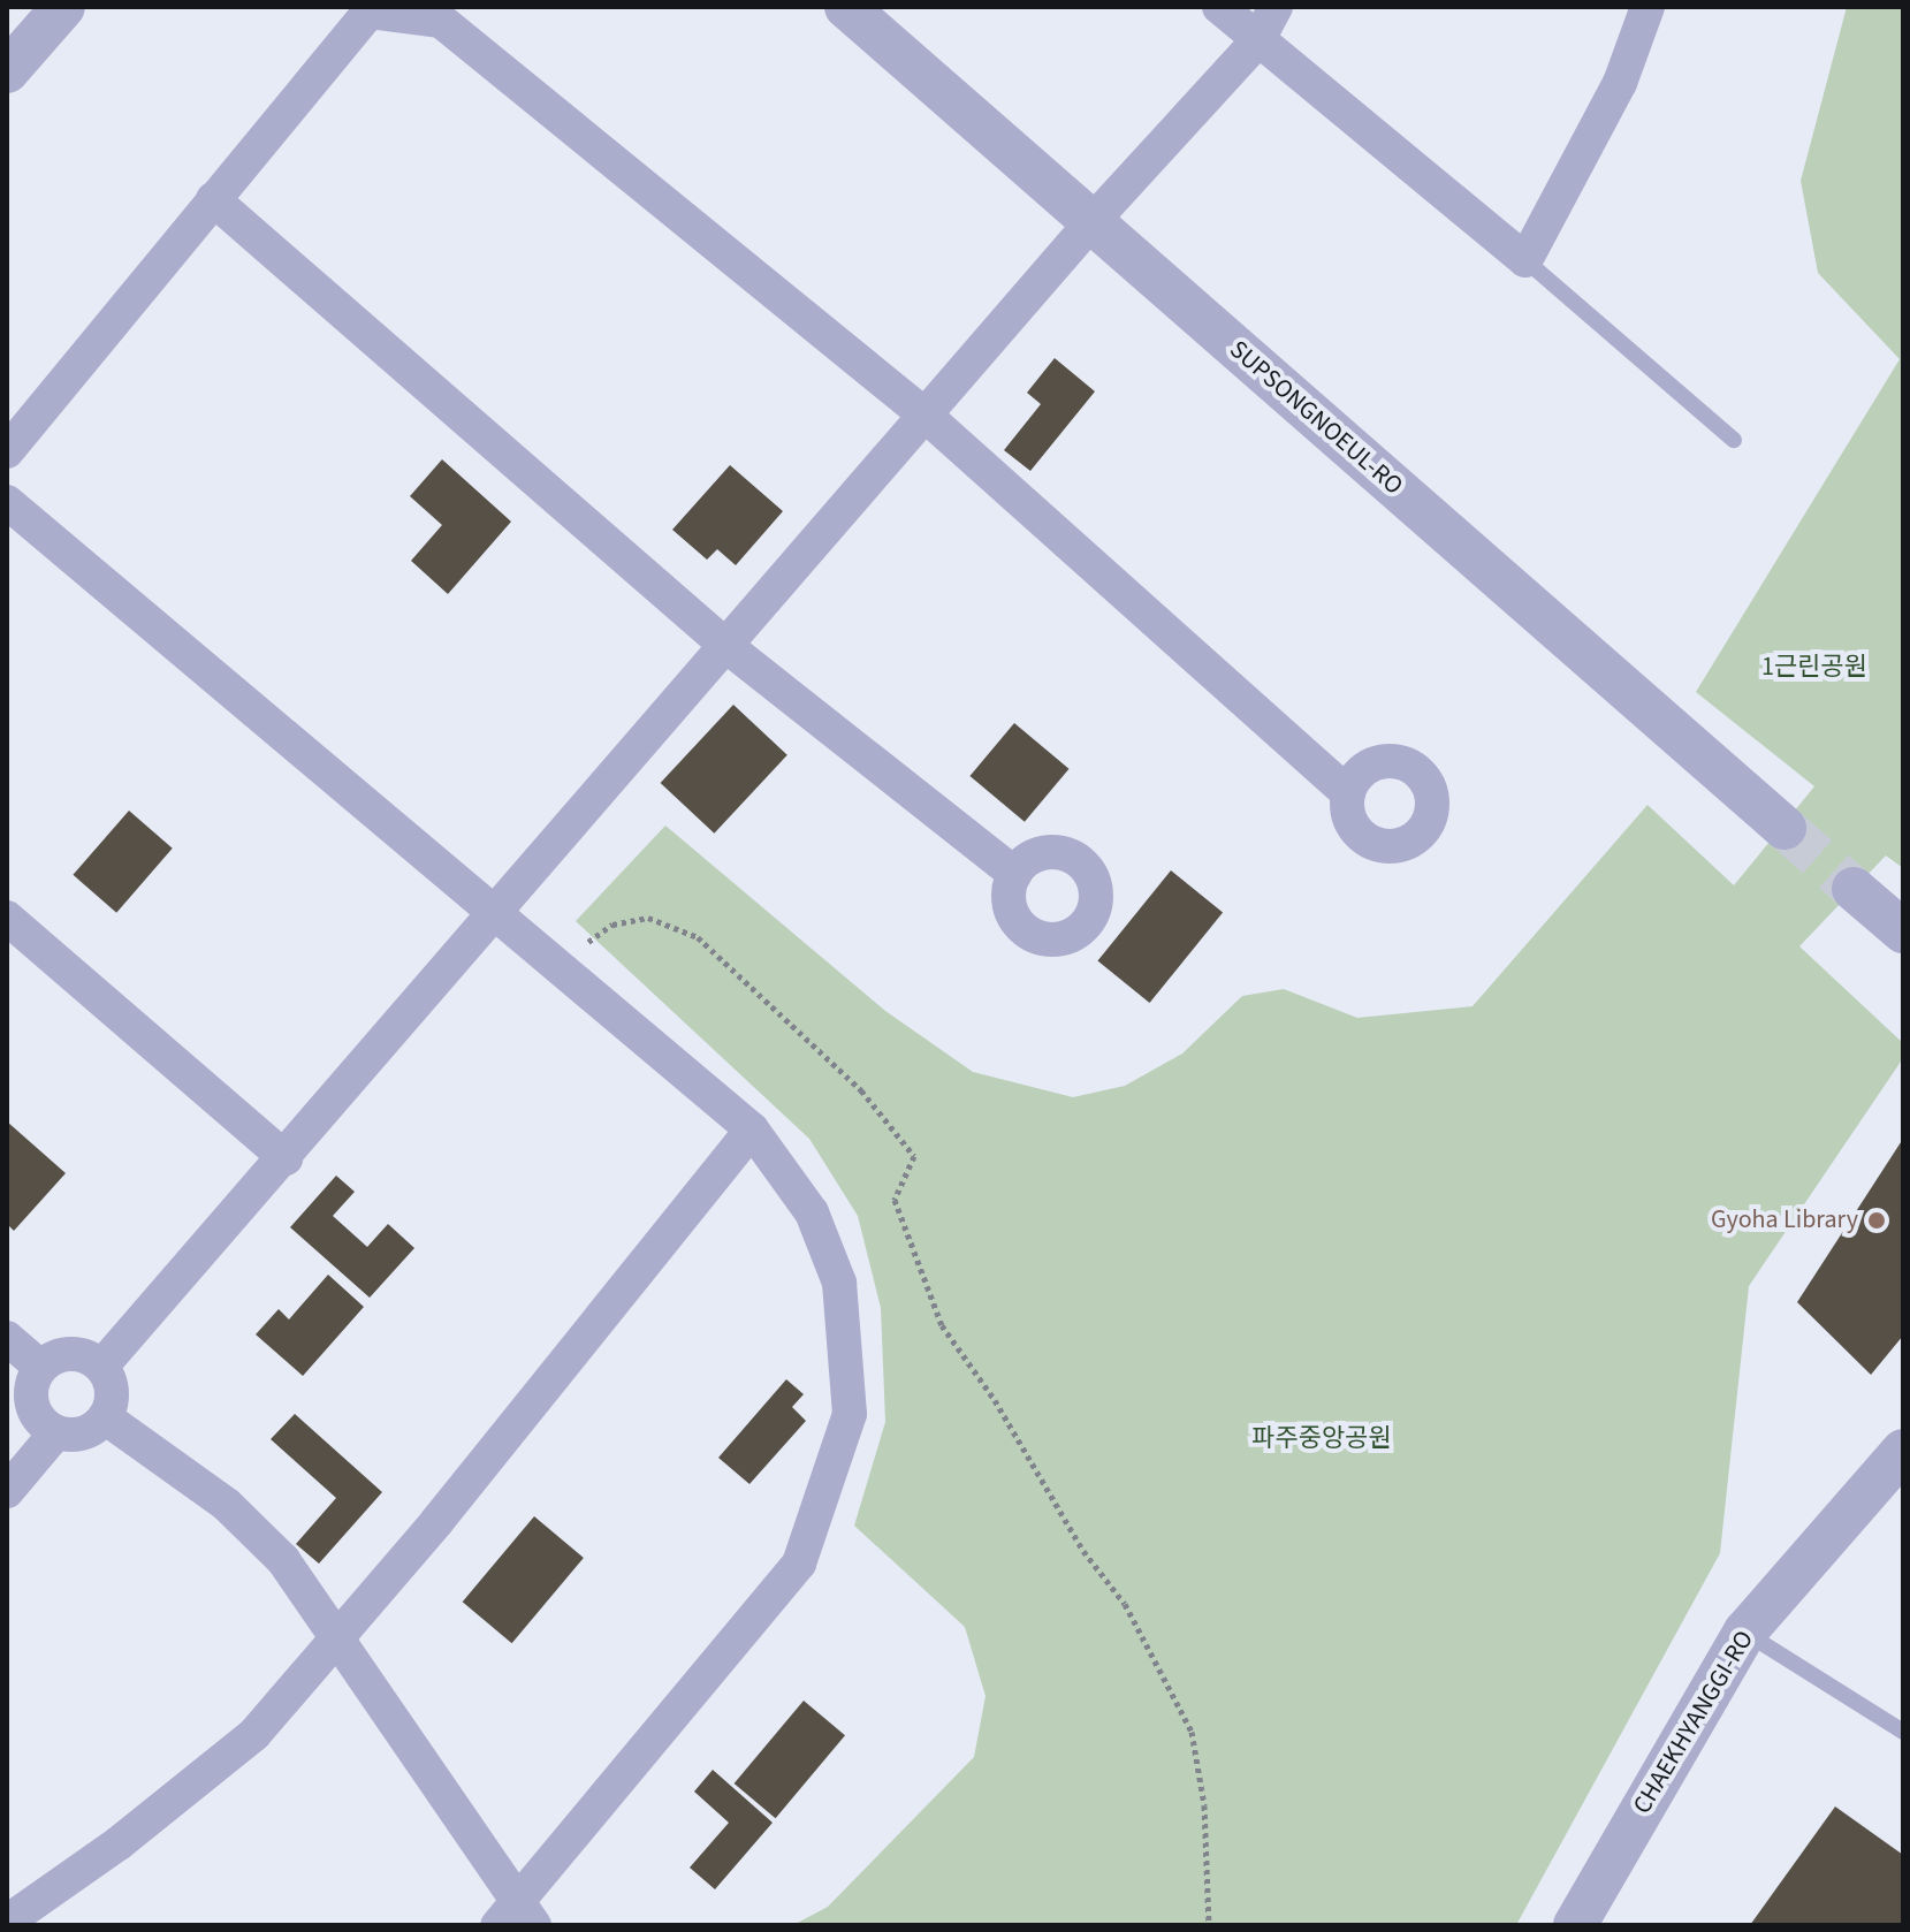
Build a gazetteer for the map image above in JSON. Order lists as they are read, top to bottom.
{
  "streets": {
    "street": ["SUPSONGNOEUL-RO", "CHAEKHYANGGI-RO"]
  },
  "parks": ["1근린공원", "파주중앙공원"],
  "places": ["Gyoha Library"]
}
